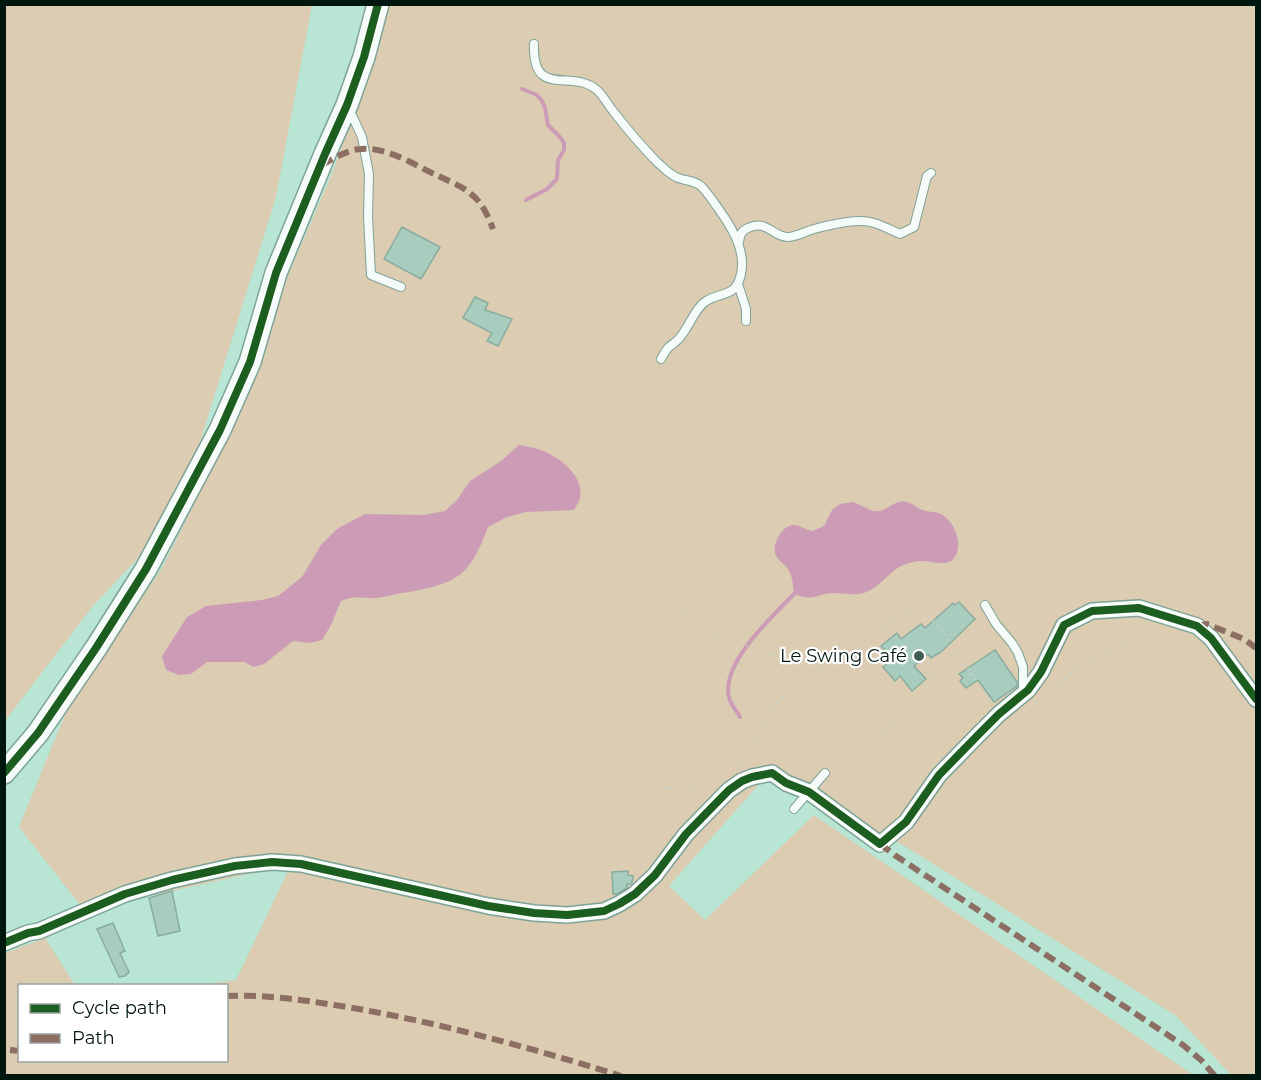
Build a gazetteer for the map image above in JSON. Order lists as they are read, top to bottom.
{
  "places": ["Le Swing Café"],
  "legend": ["Cycle path", "Path"]
}
